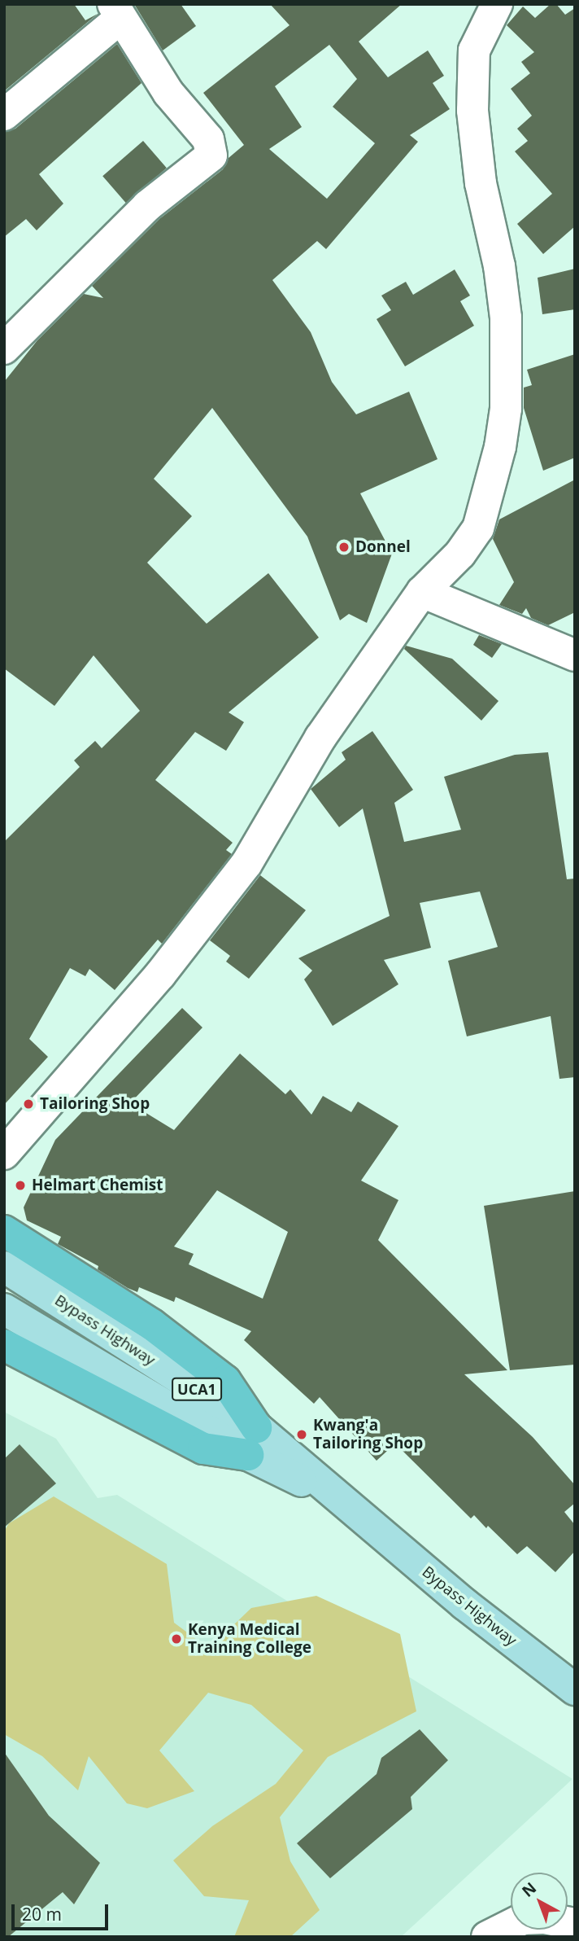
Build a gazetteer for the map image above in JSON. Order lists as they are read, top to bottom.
{
  "streets": {
    "main road": ["Bypass Highway", "UCA1"]
  },
  "places": [
    "Donnel",
    "Tailoring Shop",
    "Helmart Chemist",
    "Kwang'a Tailoring Shop",
    "Kenya Medical Training College"
  ],
  "scale_bar": "20 m",
  "north": "top left"
}
